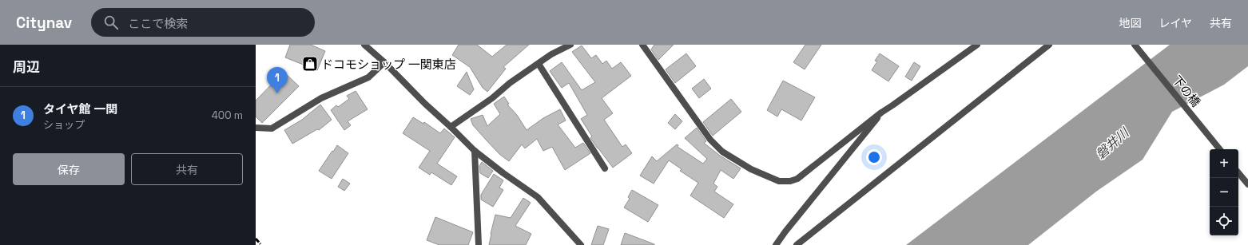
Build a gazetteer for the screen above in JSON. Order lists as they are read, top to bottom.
{
  "streets": {
    "street": ["下の橋"]
  },
  "water": ["磐井川"],
  "places": {
    "shop": ["ドコモショップ 一関東店"]
  },
  "page": {
    "header": "Citynav",
    "search": "ここで検索",
    "nav": ["地図", "レイヤ", "共有"],
    "heading": "周辺",
    "pins": "1",
    "list": [
      {
        "mark": "1",
        "name": "タイヤ館 一関",
        "note": "ショップ",
        "value": "400 m"
      }
    ],
    "buttons": ["保存", "共有"],
    "map_buttons": ["+", "−"]
  }
}
